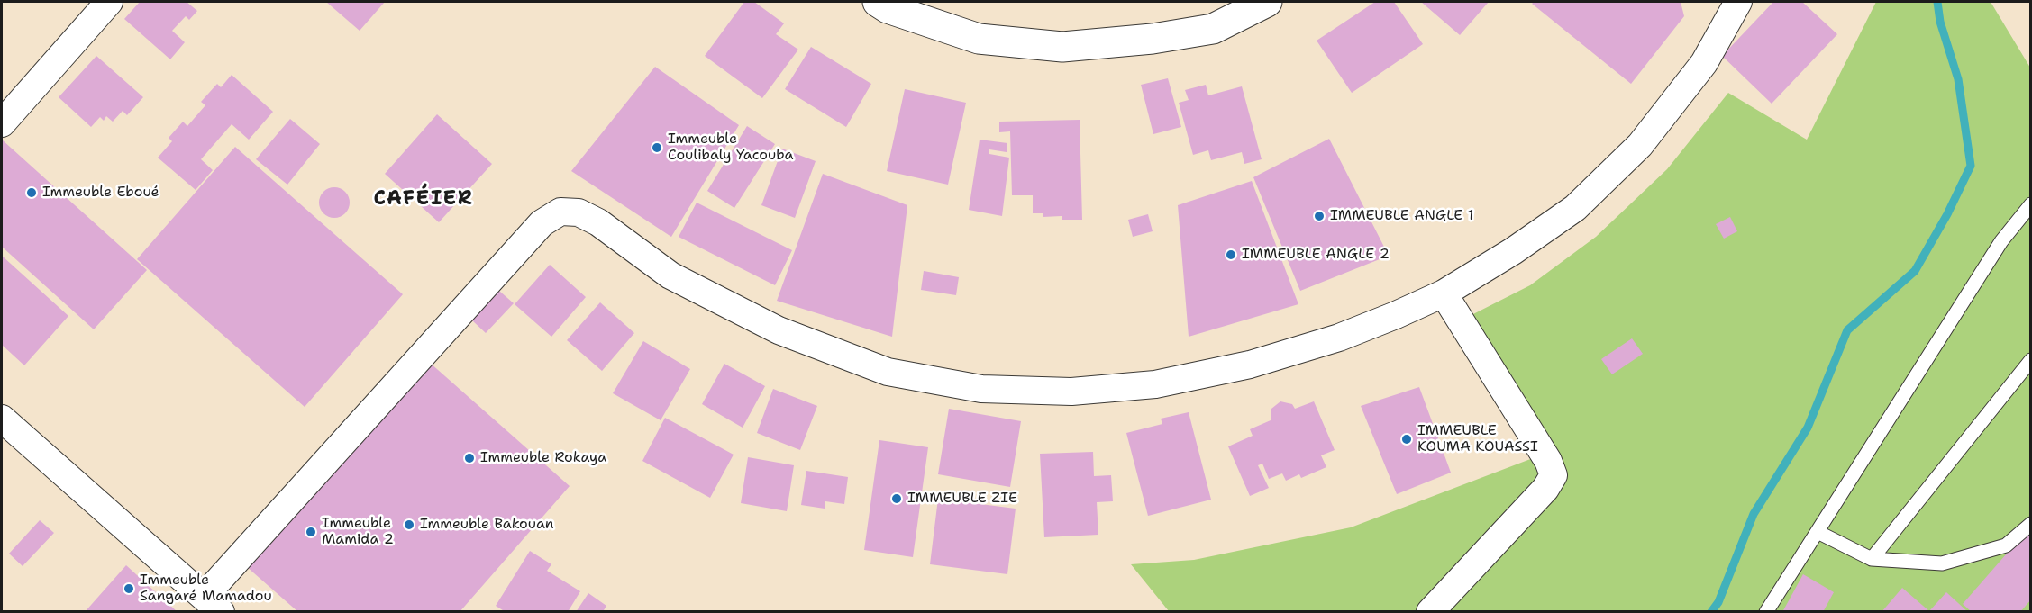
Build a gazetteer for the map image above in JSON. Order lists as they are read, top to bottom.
{
  "districts": ["CAFÉIER"],
  "places": [
    "Immeuble Coulibaly Yacouba",
    "Immeuble Eboué",
    "IMMEUBLE ANGLE 1",
    "IMMEUBLE ANGLE 2",
    "IMMEUBLE KOUMA KOUASSI",
    "Immeuble Rokaya",
    "IMMEUBLE ZIE",
    "Immeuble Bakouan",
    "Immeuble Mamida 2",
    "Immeuble Sangaré Mamadou"
  ]
}
